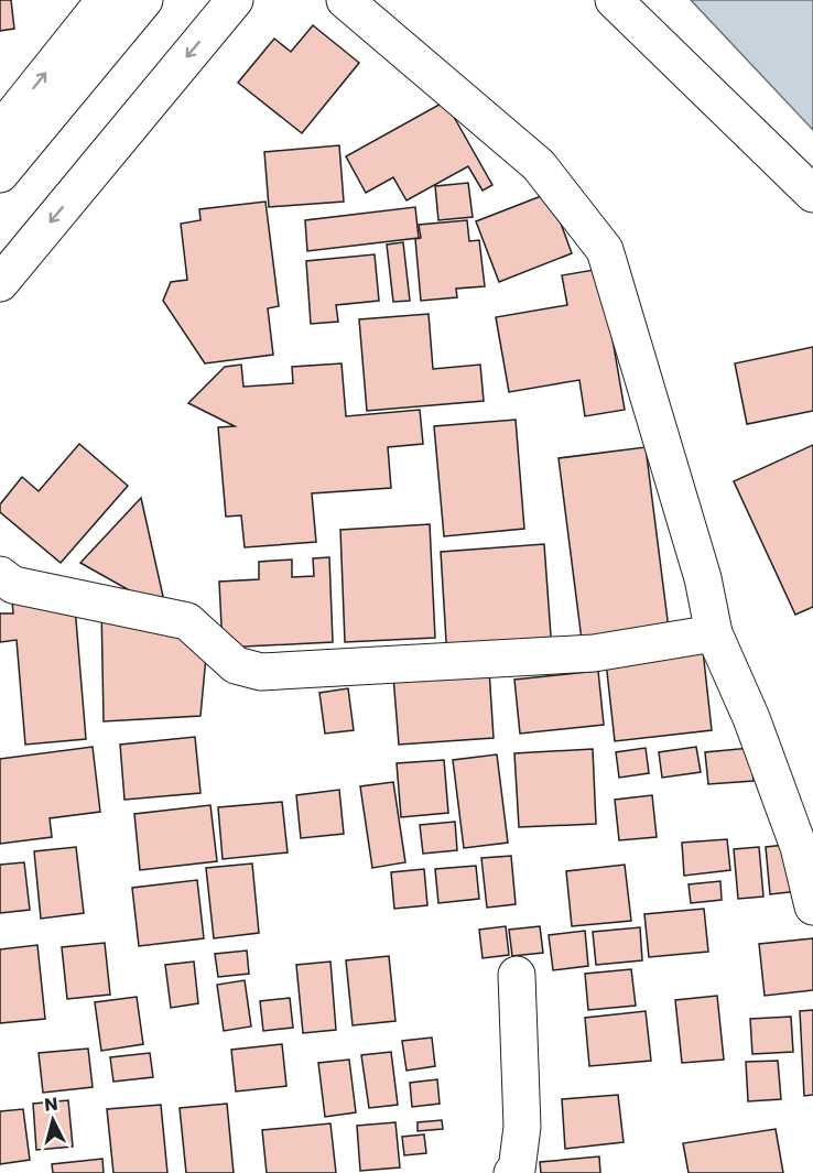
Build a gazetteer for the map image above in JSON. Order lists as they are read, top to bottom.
{
  "north": "top"
}
